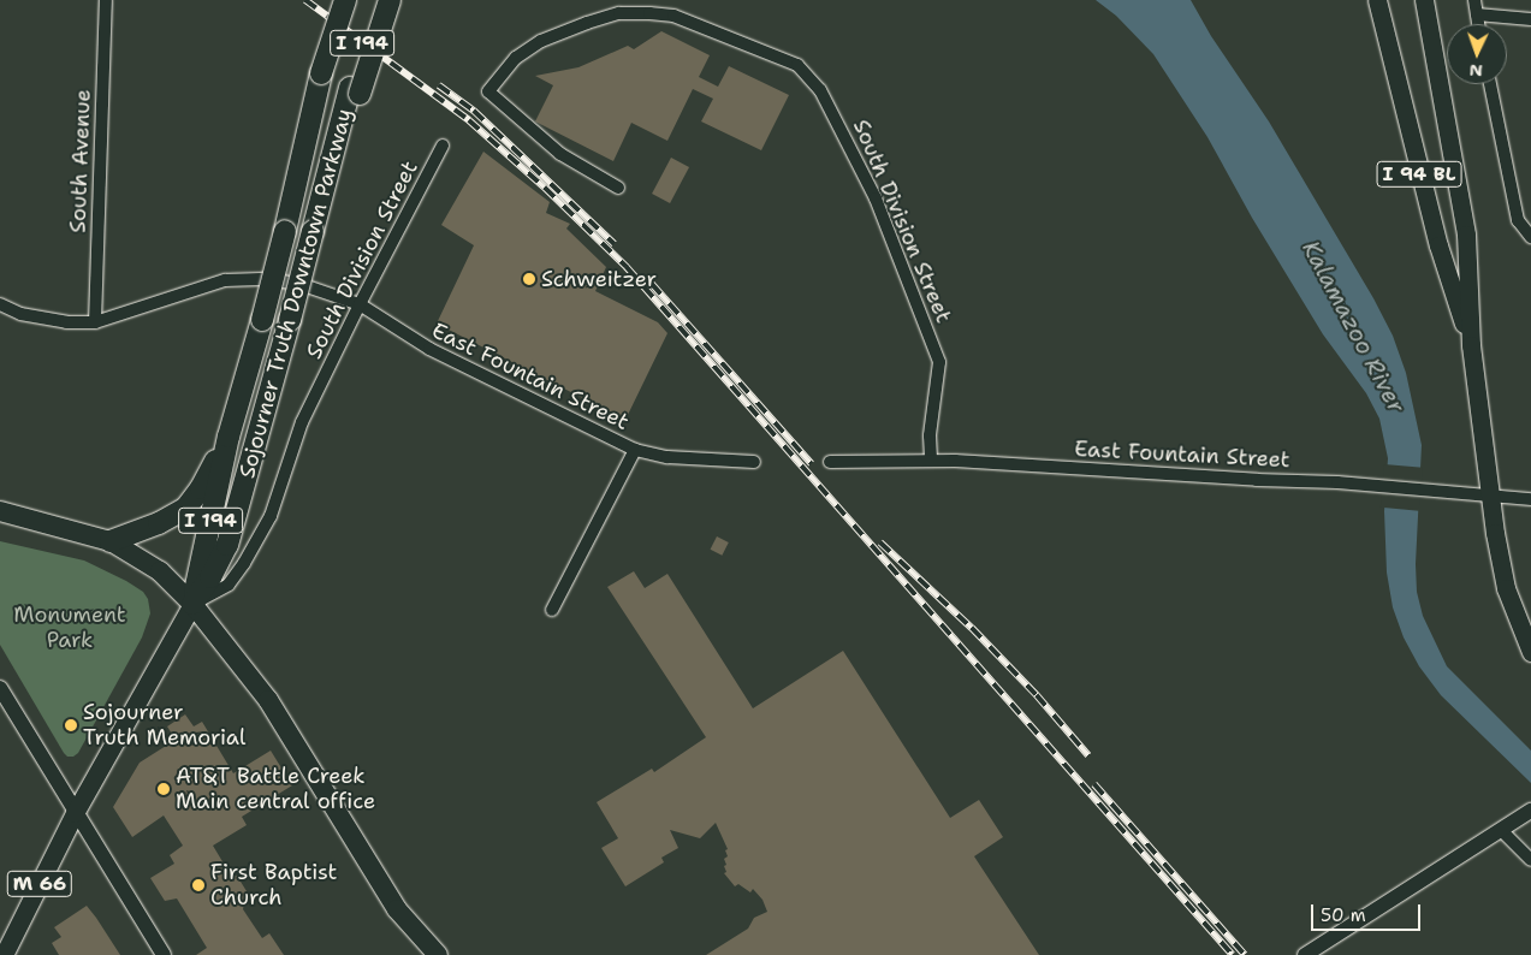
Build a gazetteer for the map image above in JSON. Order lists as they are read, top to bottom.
{
  "streets": {
    "highway": ["I 194", "Sojourner Truth Downtown Parkway"],
    "main road": ["I 94 BL", "M 66"],
    "street": ["South Avenue", "South Division Street", "East Fountain Street"]
  },
  "crossings": [
    ["South Avenue", "East Fountain Street"],
    ["I 94 BL", "East Fountain Street"],
    ["South Division Street", "Sojourner Truth Downtown Parkway"],
    ["South Division Street", "East Fountain Street"],
    ["South Division Street", "M 66"],
    ["Sojourner Truth Downtown Parkway", "M 66"]
  ],
  "water": ["Kalamazoo River"],
  "parks": ["Monument Park"],
  "places": [
    "Schweitzer",
    "Sojourner Truth Memorial",
    "AT&T Battle Creek Main central office",
    "First Baptist Church"
  ],
  "scale_bar": "50 m",
  "north": "bottom"
}
